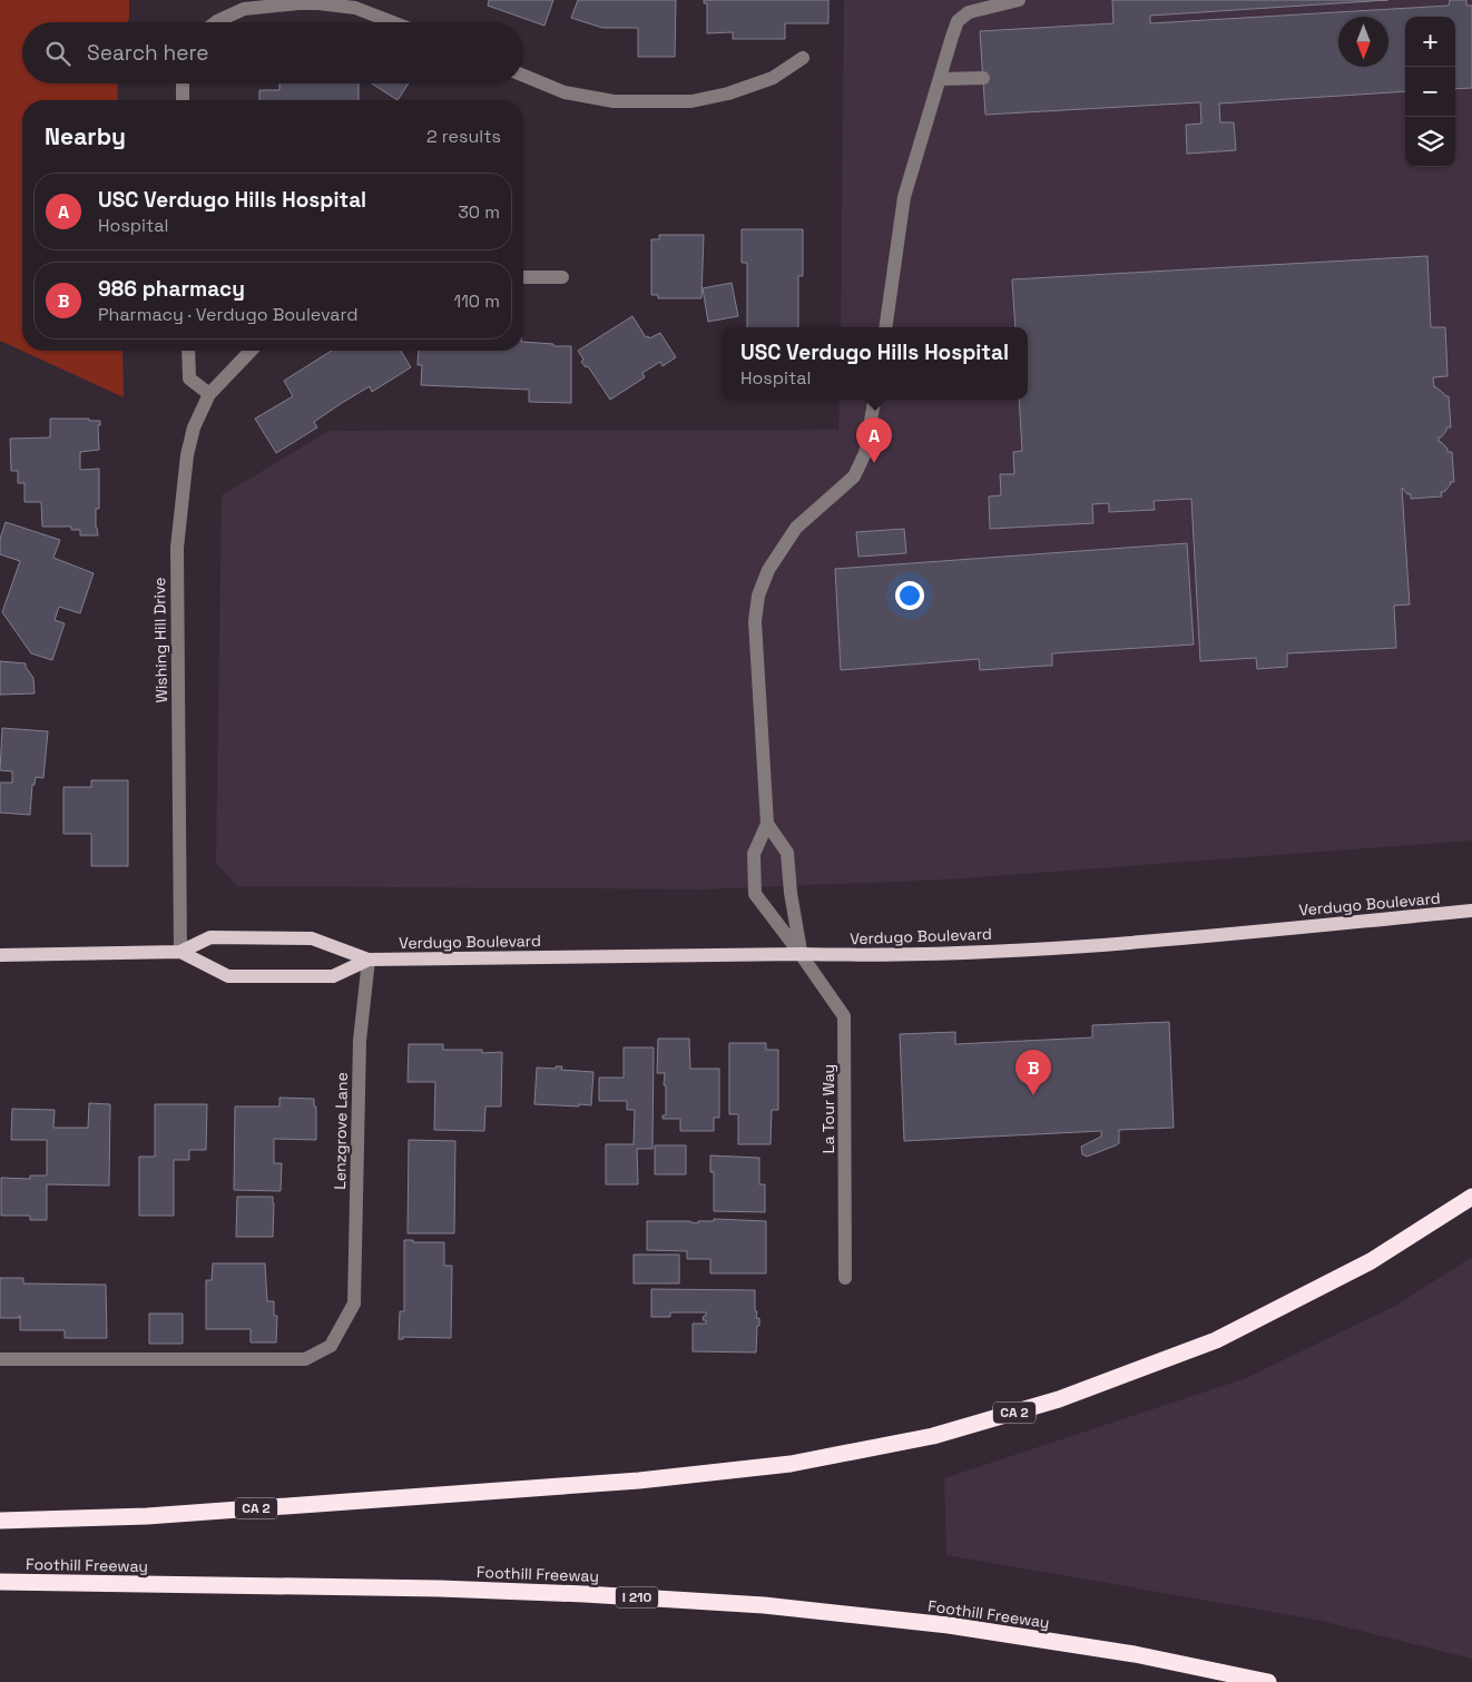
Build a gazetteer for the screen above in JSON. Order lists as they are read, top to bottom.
{
  "streets": {
    "highway": ["CA 2", "Foothill Freeway", "I 210"],
    "main road": ["Verdugo Boulevard"],
    "street": ["Wishing Hill Drive", "La Tour Way", "Lenzgrove Lane"]
  },
  "crossings": [
    ["Wishing Hill Drive", "Verdugo Boulevard"],
    ["Verdugo Boulevard", "La Tour Way"],
    ["Verdugo Boulevard", "Lenzgrove Lane"]
  ],
  "north": "bottom",
  "page": {
    "map_buttons": ["+", "−"],
    "search": "Search here",
    "heading": ["Nearby", "2 results"],
    "list": [
      {
        "mark": "A",
        "name": "USC Verdugo Hills Hospital",
        "note": "Hospital",
        "value": "30 m"
      },
      {
        "mark": "B",
        "name": "986 pharmacy",
        "note": "Pharmacy · Verdugo Boulevard",
        "value": "110 m"
      }
    ],
    "popup": ["USC Verdugo Hills Hospital", "Hospital"],
    "pins": ["A", "B"]
  }
}
